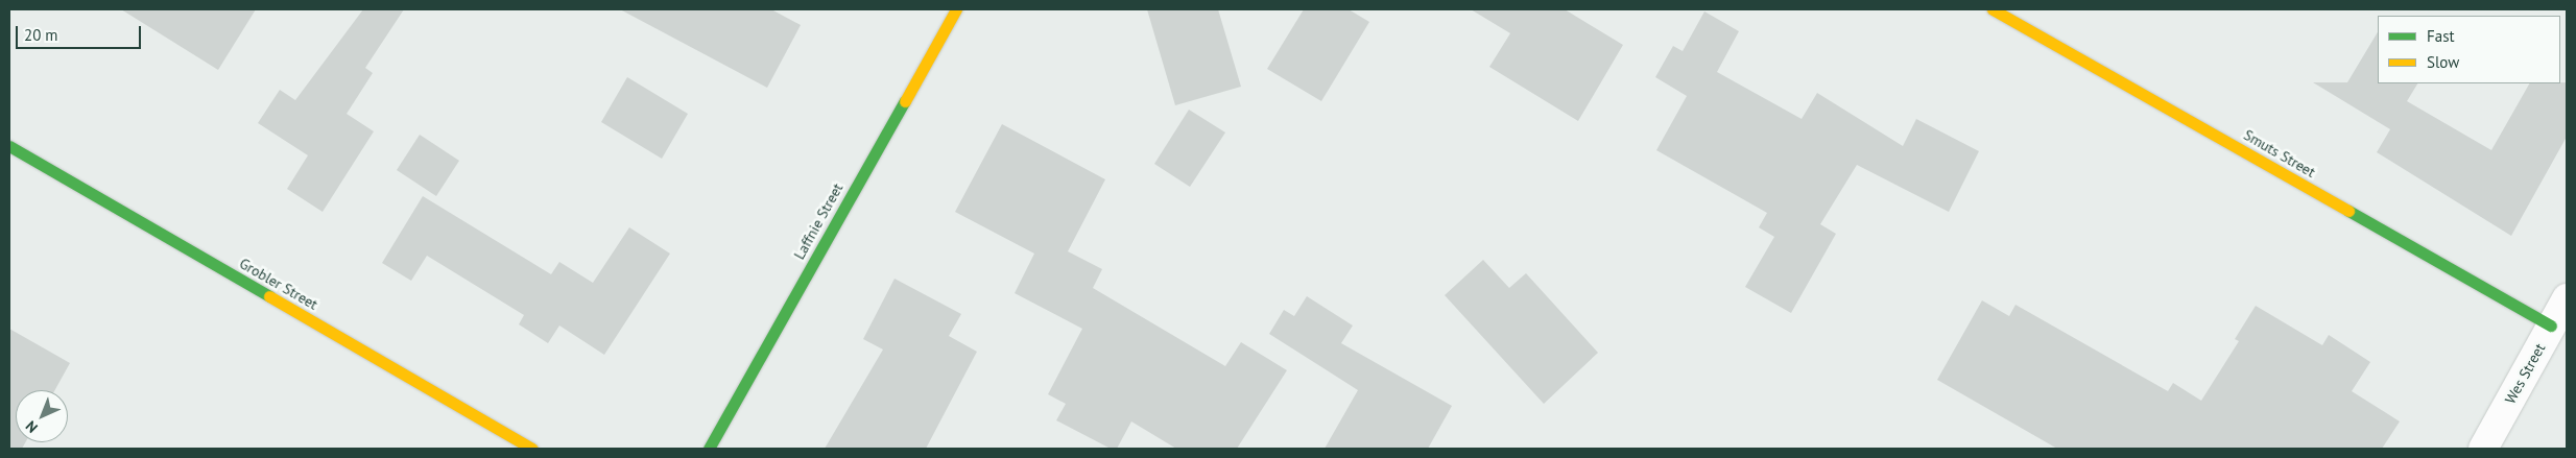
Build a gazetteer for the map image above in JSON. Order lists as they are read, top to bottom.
{
  "streets": {
    "street": [
      "Smuts Street",
      "Laffnie Street",
      "Grobler Street",
      "Wes Street"
    ]
  },
  "crossings": [
    ["Smuts Street", "Wes Street"]
  ],
  "legend": ["Fast", "Slow"],
  "scale_bar": "20 m",
  "north": "bottom left"
}
